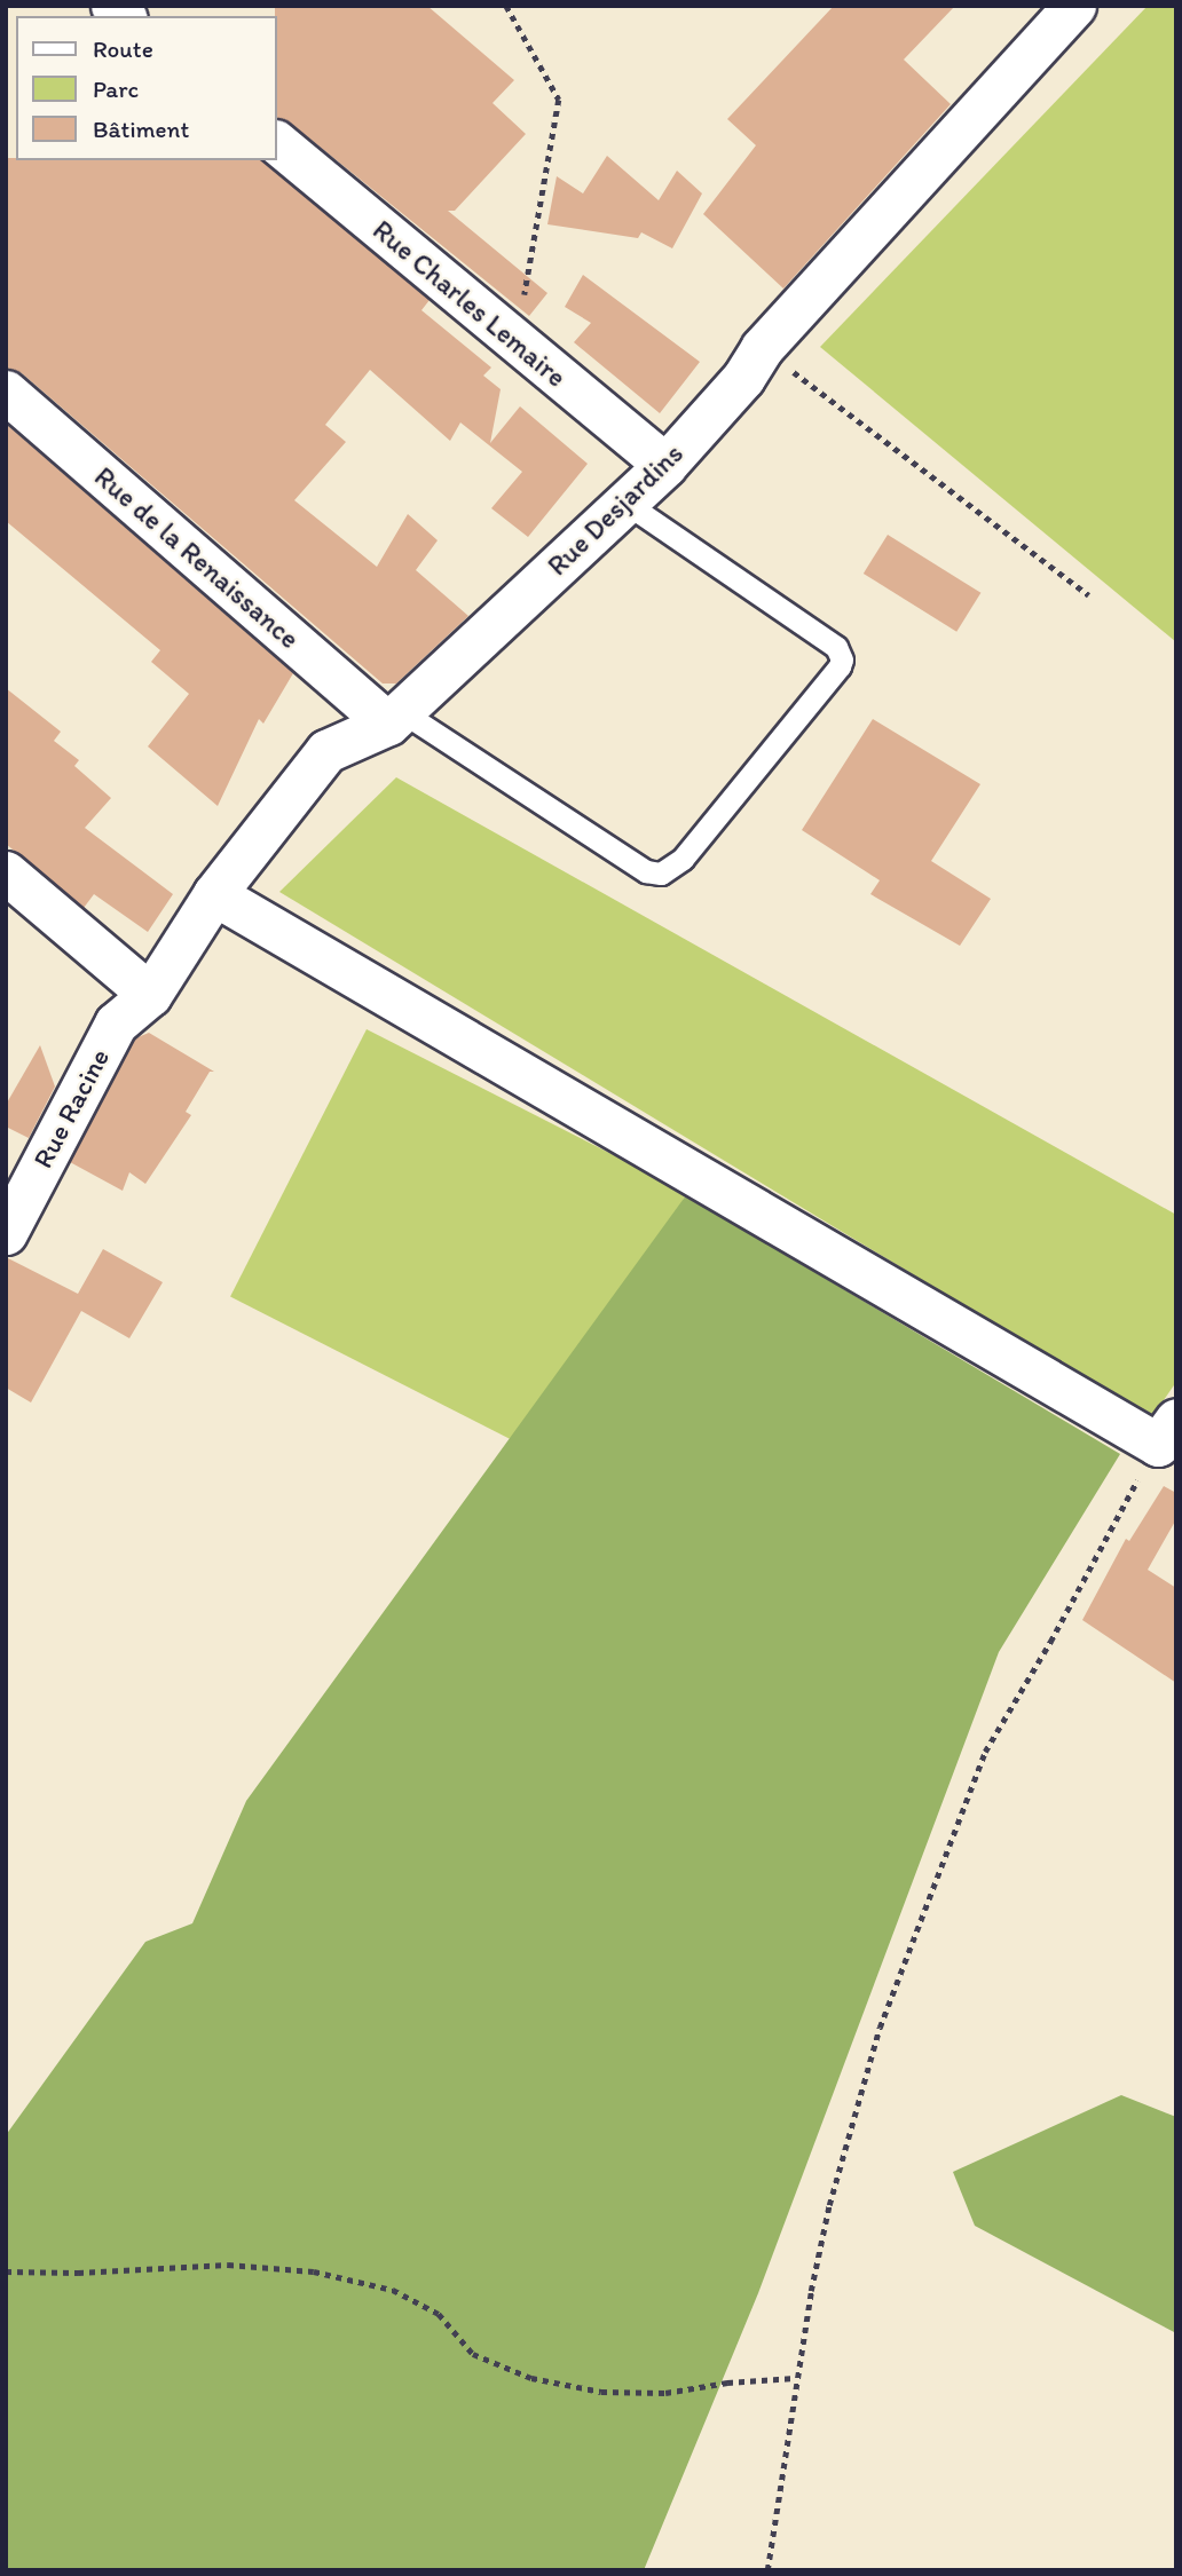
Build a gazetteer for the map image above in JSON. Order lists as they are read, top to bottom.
{
  "streets": {
    "street": [
      "Rue Charles Lemaire",
      "Rue Desjardins",
      "Rue de la Renaissance",
      "Rue Racine"
    ]
  },
  "crossings": [
    ["Rue Charles Lemaire", "Rue Desjardins"],
    ["Rue Desjardins", "Rue de la Renaissance"],
    ["Rue Desjardins", "Rue Racine"]
  ],
  "legend": ["Route", "Parc", "Bâtiment"]
}
